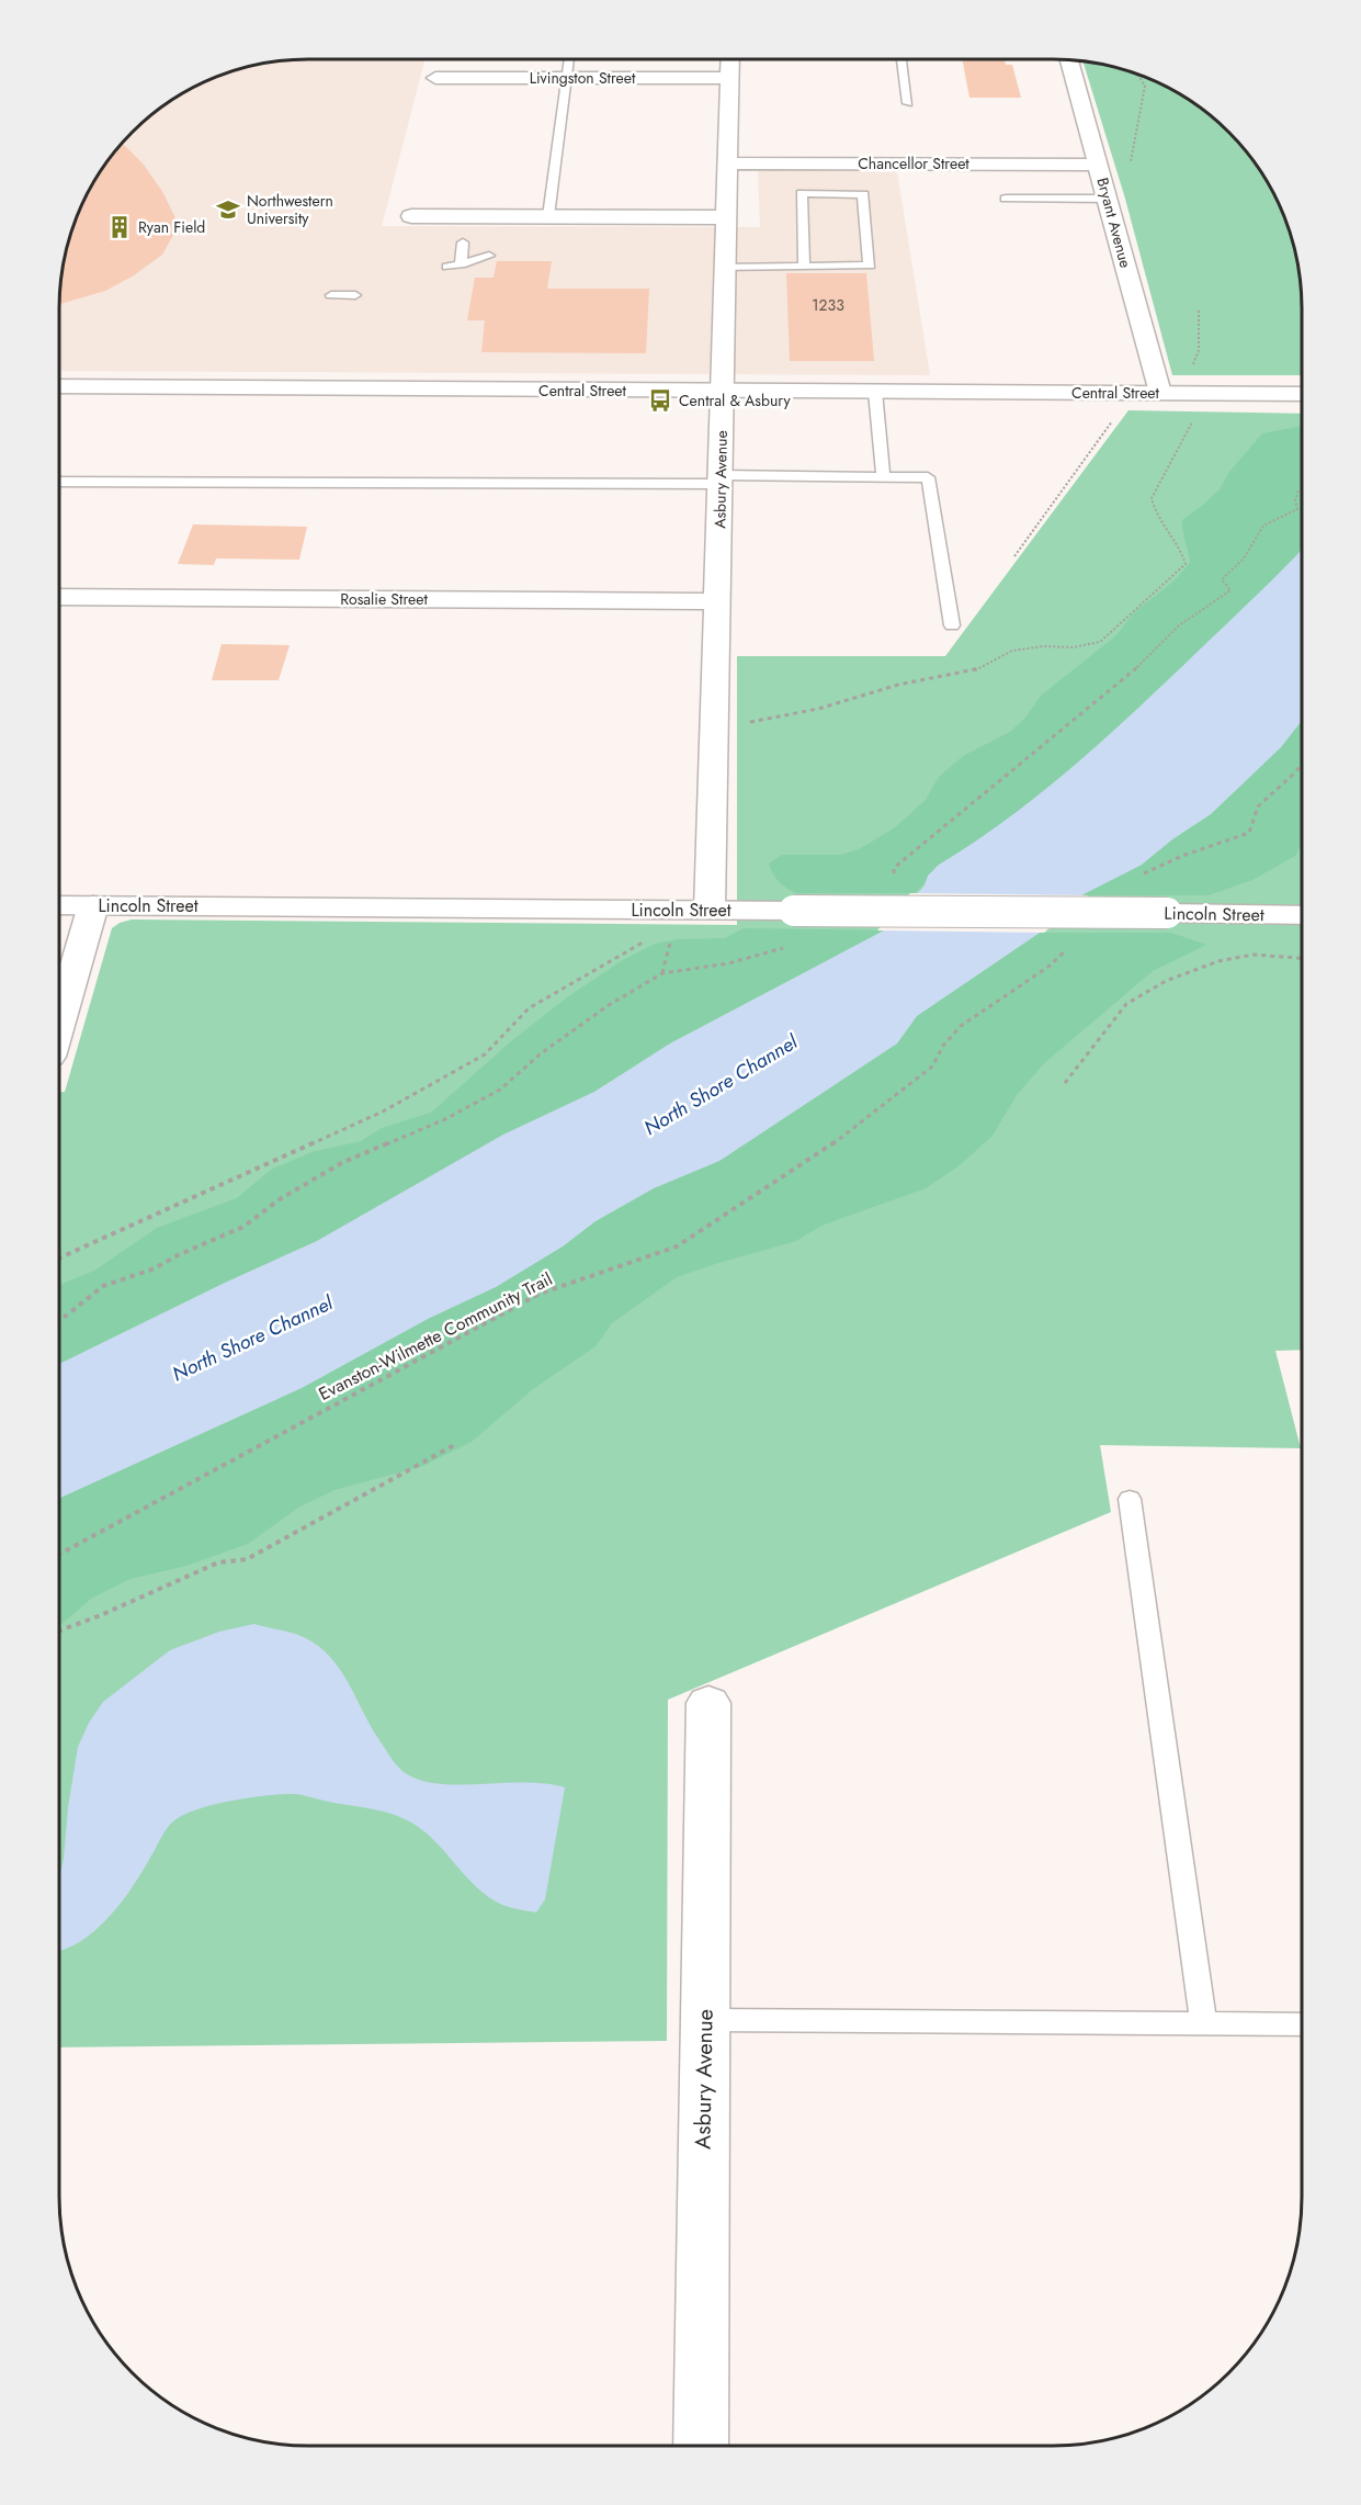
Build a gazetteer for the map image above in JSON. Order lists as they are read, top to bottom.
{
  "streets": {
    "street": [
      "Livingston Street",
      "Chancellor Street",
      "Bryant Avenue",
      "Central Street",
      "Asbury Avenue",
      "Rosalie Street",
      "Lincoln Street"
    ],
    "path": ["Evanston-Wilmette Community Trail"]
  },
  "crossings": [
    ["Livingston Street", "Asbury Avenue"],
    ["Chancellor Street", "Bryant Avenue"],
    ["Chancellor Street", "Asbury Avenue"],
    ["Bryant Avenue", "Central Street"],
    ["Central Street", "Asbury Avenue"],
    ["Asbury Avenue", "Rosalie Street"],
    ["Asbury Avenue", "Lincoln Street"]
  ],
  "water": ["North Shore Channel"],
  "places": {
    "school or university": ["Northwestern University"],
    "building": ["Ryan Field"],
    "bus stop": ["Central & Asbury"]
  },
  "house_numbers": ["1233"]
}
